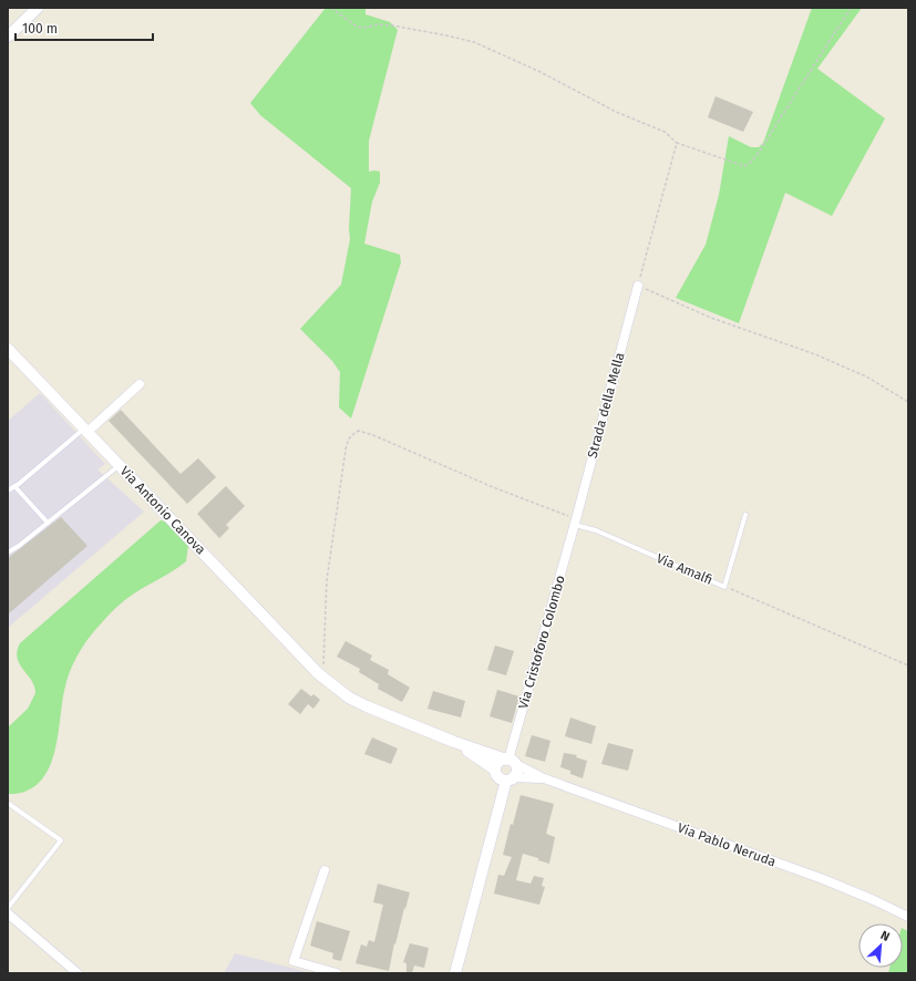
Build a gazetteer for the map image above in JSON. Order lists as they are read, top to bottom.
{
  "streets": {
    "street": [
      "Strada della Mella",
      "Via Antonio Canova",
      "Via Cristoforo Colombo",
      "Via Pablo Neruda"
    ],
    "lane": ["Via Amalfi"]
  },
  "crossings": [
    ["Strada della Mella", "Via Amalfi"],
    ["Strada della Mella", "Via Cristoforo Colombo"],
    ["Via Amalfi", "Via Cristoforo Colombo"],
    ["Via Cristoforo Colombo", "Via Pablo Neruda"]
  ],
  "scale_bar": "100 m",
  "north": "top right"
}
